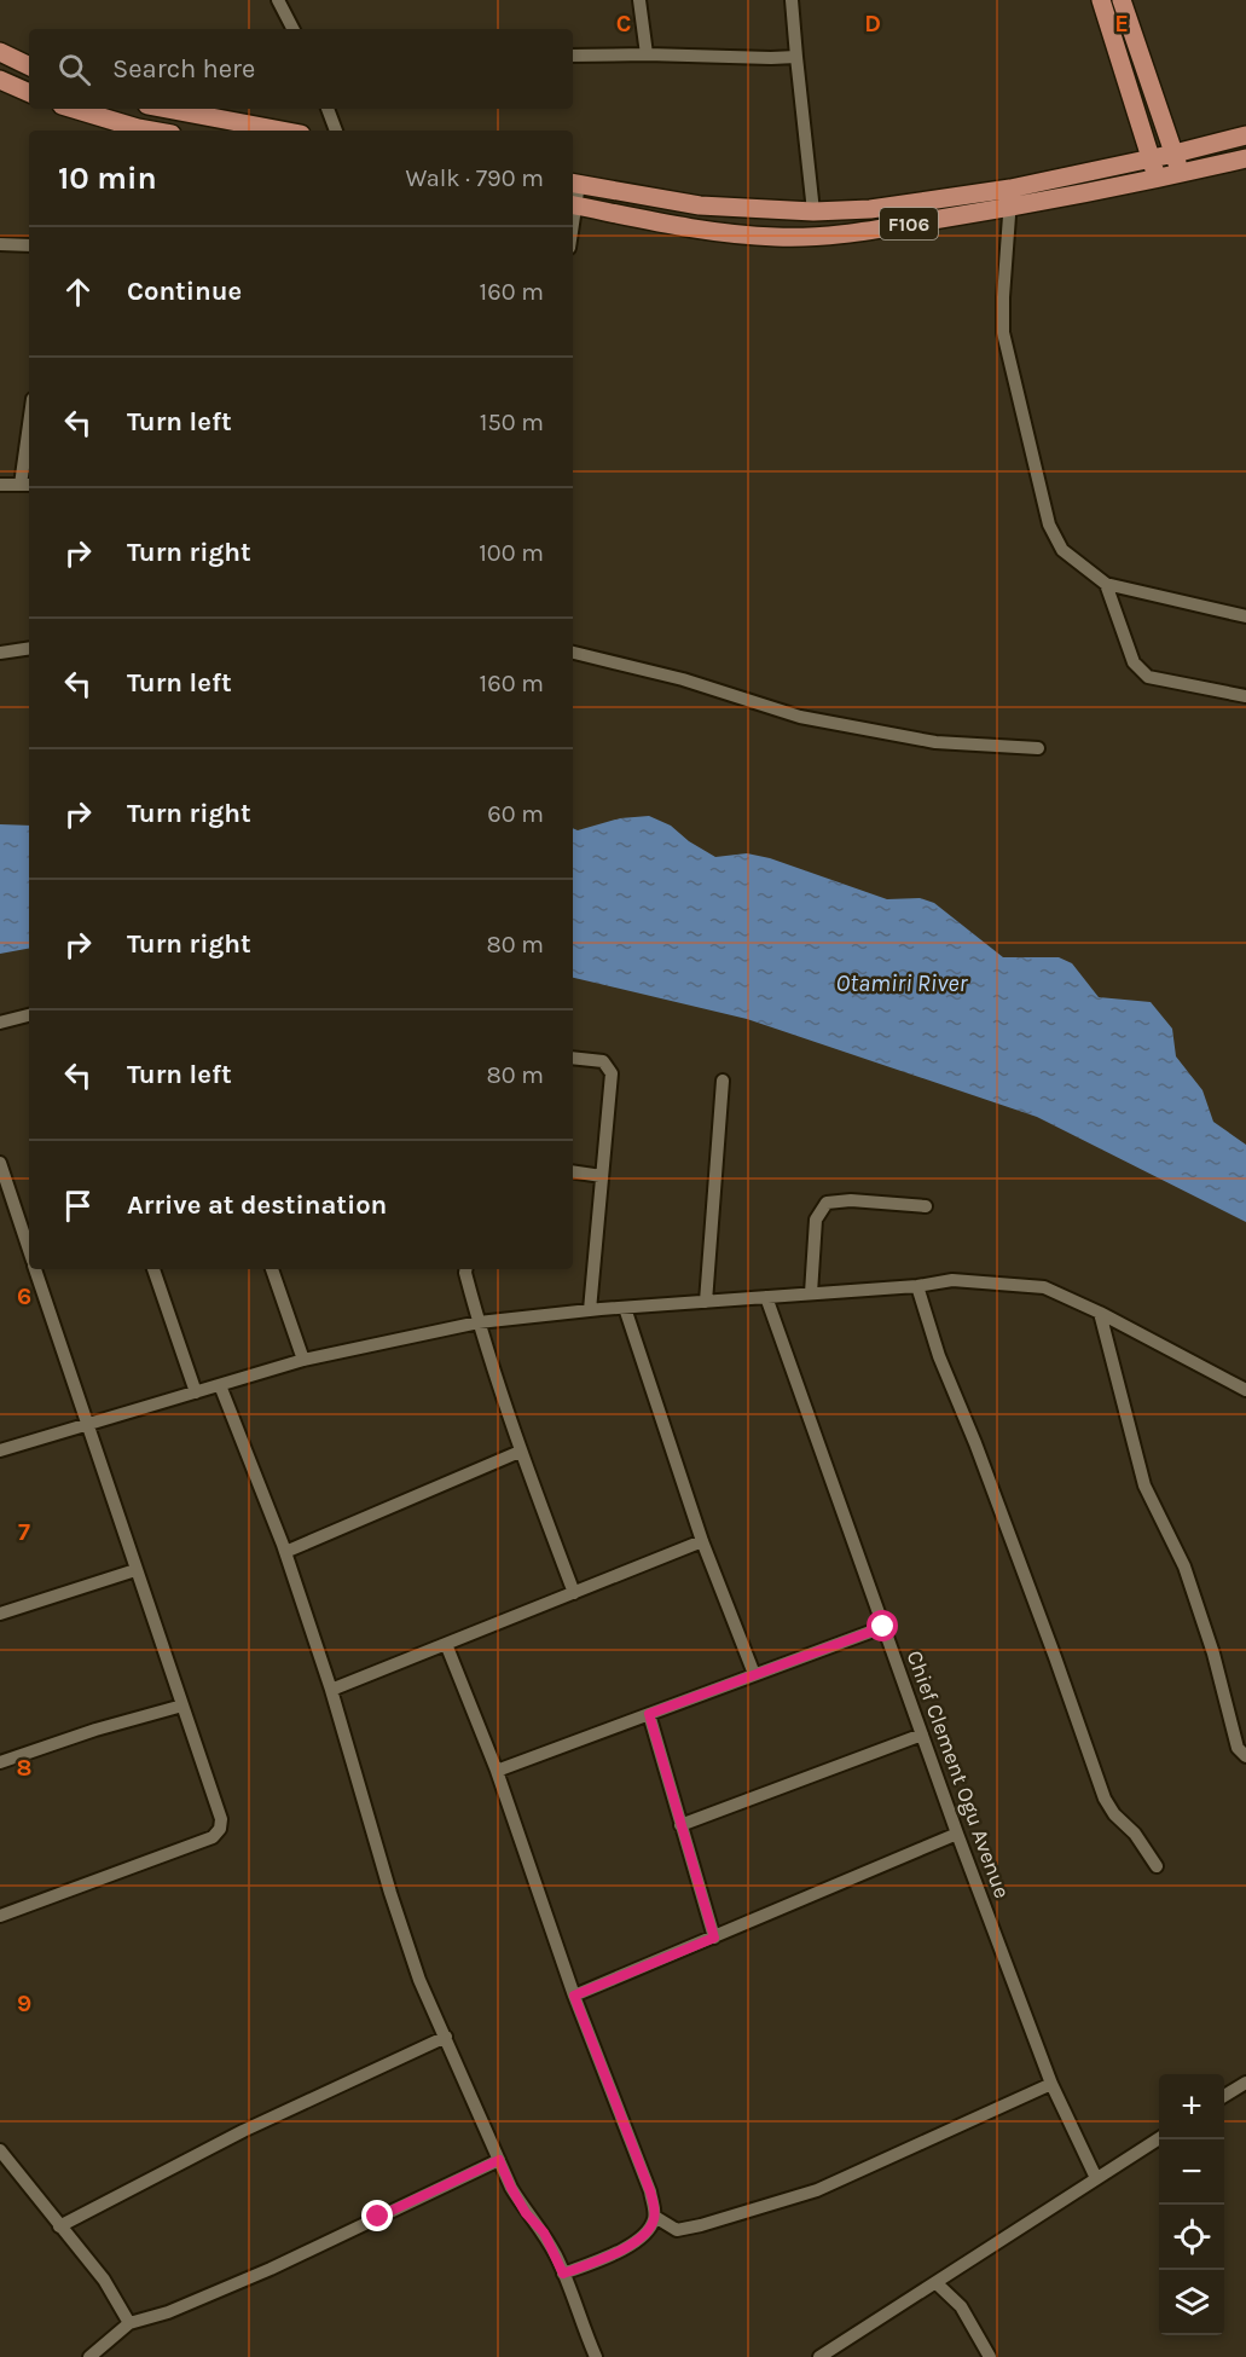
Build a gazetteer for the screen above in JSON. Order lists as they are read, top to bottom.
{
  "streets": {
    "main road": ["F106"],
    "street": ["Chief Clement Ogu Avenue"]
  },
  "water": ["Otamiri River"],
  "page": {
    "search": "Search here",
    "heading": ["10 min", "Walk · 790 m"],
    "list": [
      ["Continue", "160 m"],
      ["Turn left", "150 m"],
      ["Turn right", "100 m"],
      ["Turn left", "160 m"],
      ["Turn right", "60 m"],
      ["Turn right", "80 m"],
      ["Turn left", "80 m"],
      "Arrive at destination"
    ],
    "map_buttons": ["+", "−"]
  },
  "grid": {
    "columns": ["C", "D", "E"],
    "rows": [
      "6",
      "7",
      "8",
      "9"
    ]
  }
}
